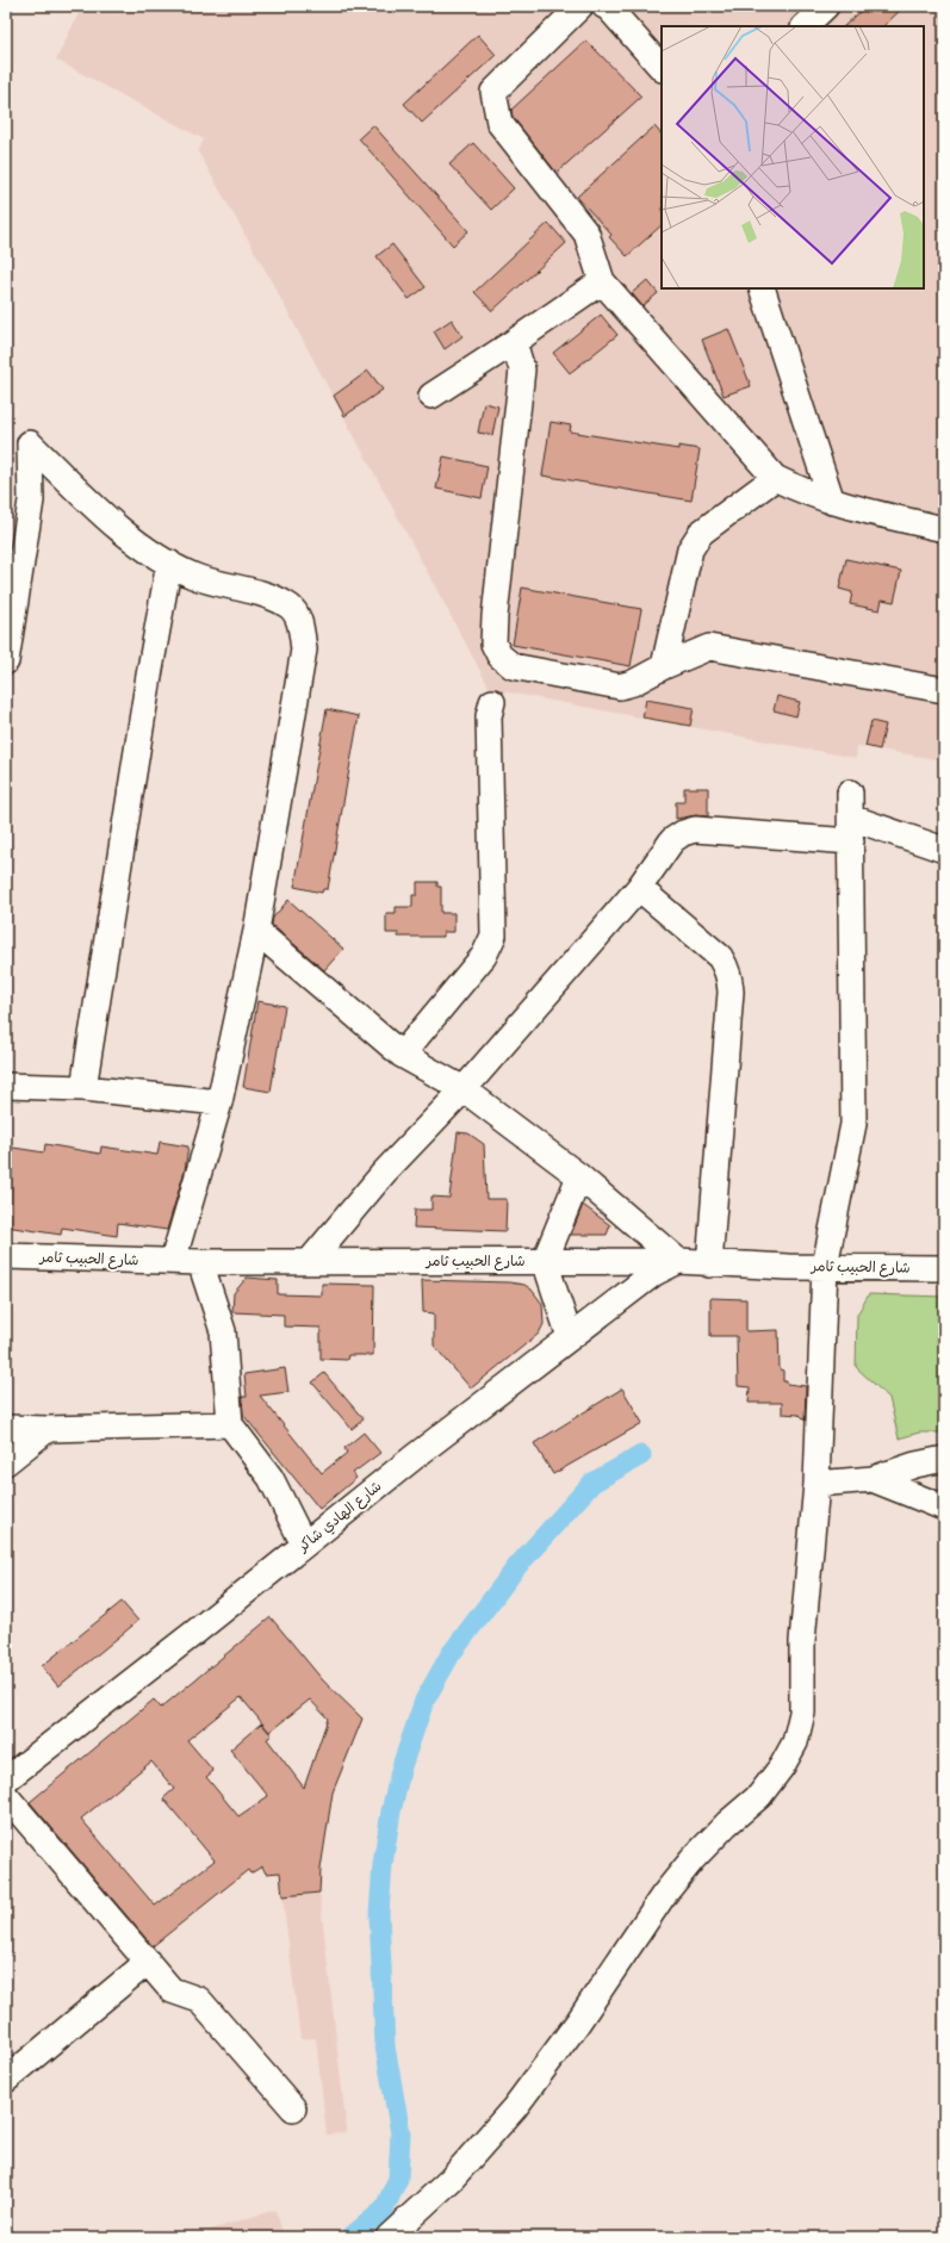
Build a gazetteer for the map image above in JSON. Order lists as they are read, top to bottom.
{
  "streets": {
    "street": ["شارع الحبيب ثامر", "شارع الهادي شاكر"]
  },
  "crossings": [
    ["شارع الحبيب ثامر", "شارع الهادي شاكر"]
  ]
}
